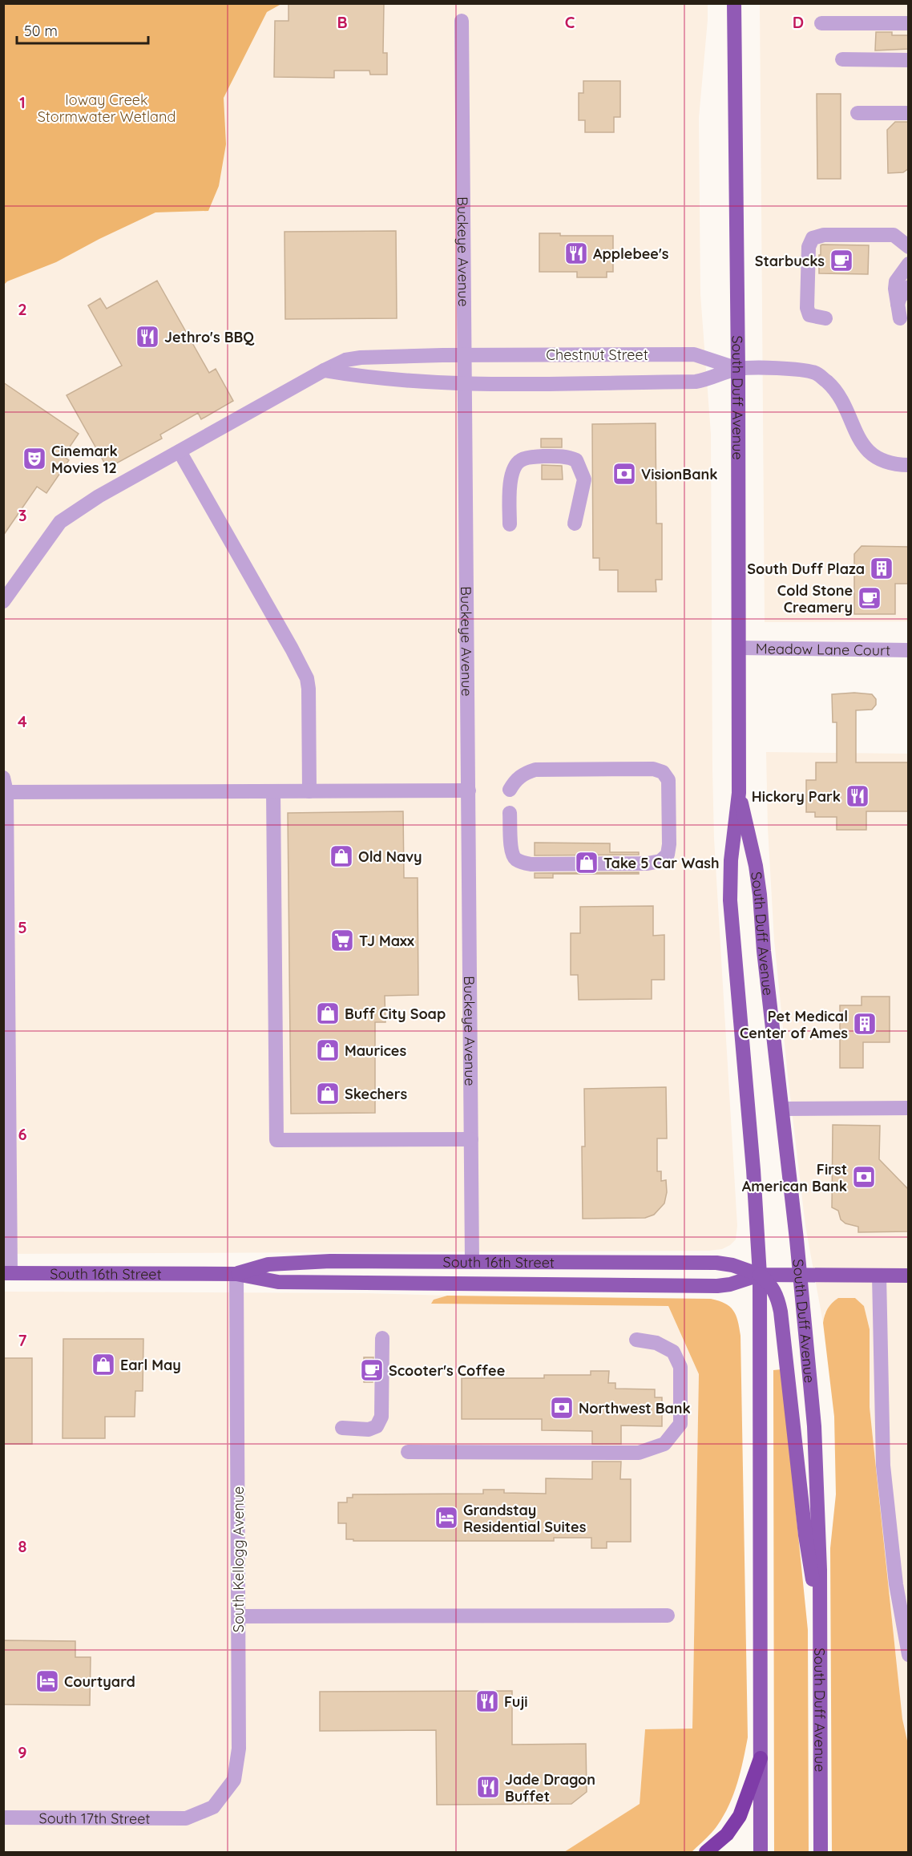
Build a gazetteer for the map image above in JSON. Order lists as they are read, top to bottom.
{
  "streets": {
    "main road": ["South Duff Avenue", "South 16th Street"],
    "street": [
      "Buckeye Avenue",
      "Chestnut Street",
      "Meadow Lane Court",
      "South Kellogg Avenue",
      "South 17th Street"
    ]
  },
  "crossings": [
    ["Buckeye Avenue", "Chestnut Street"],
    ["Buckeye Avenue", "South 16th Street"],
    ["Chestnut Street", "South Duff Avenue"],
    ["South Duff Avenue", "Meadow Lane Court"],
    ["South Duff Avenue", "South 16th Street"],
    ["South 16th Street", "South Kellogg Avenue"],
    ["South Kellogg Avenue", "South 17th Street"]
  ],
  "parks": ["Ioway Creek Stormwater Wetland"],
  "places": {
    "restaurant": [
      "Applebee's",
      "Jethro's BBQ",
      "Hickory Park",
      "Fuji",
      "Jade Dragon Buffet"
    ],
    "cafe": ["Starbucks", "Cold Stone Creamery", "Scooter's Coffee"],
    "theatre": ["Cinemark Movies 12"],
    "bank": ["VisionBank", "First American Bank", "Northwest Bank"],
    "building": ["South Duff Plaza", "Pet Medical Center of Ames"],
    "shop": [
      "Old Navy",
      "Take 5 Car Wash",
      "Buff City Soap",
      "Maurices",
      "Skechers",
      "Earl May"
    ],
    "supermarket": ["TJ Maxx"],
    "hotel": ["Grandstay Residential Suites", "Courtyard"]
  },
  "scale_bar": "50 m",
  "grid": {
    "columns": ["B", "C", "D"],
    "rows": [
      "1",
      "2",
      "3",
      "4",
      "5",
      "6",
      "7",
      "8",
      "9"
    ]
  }
}
